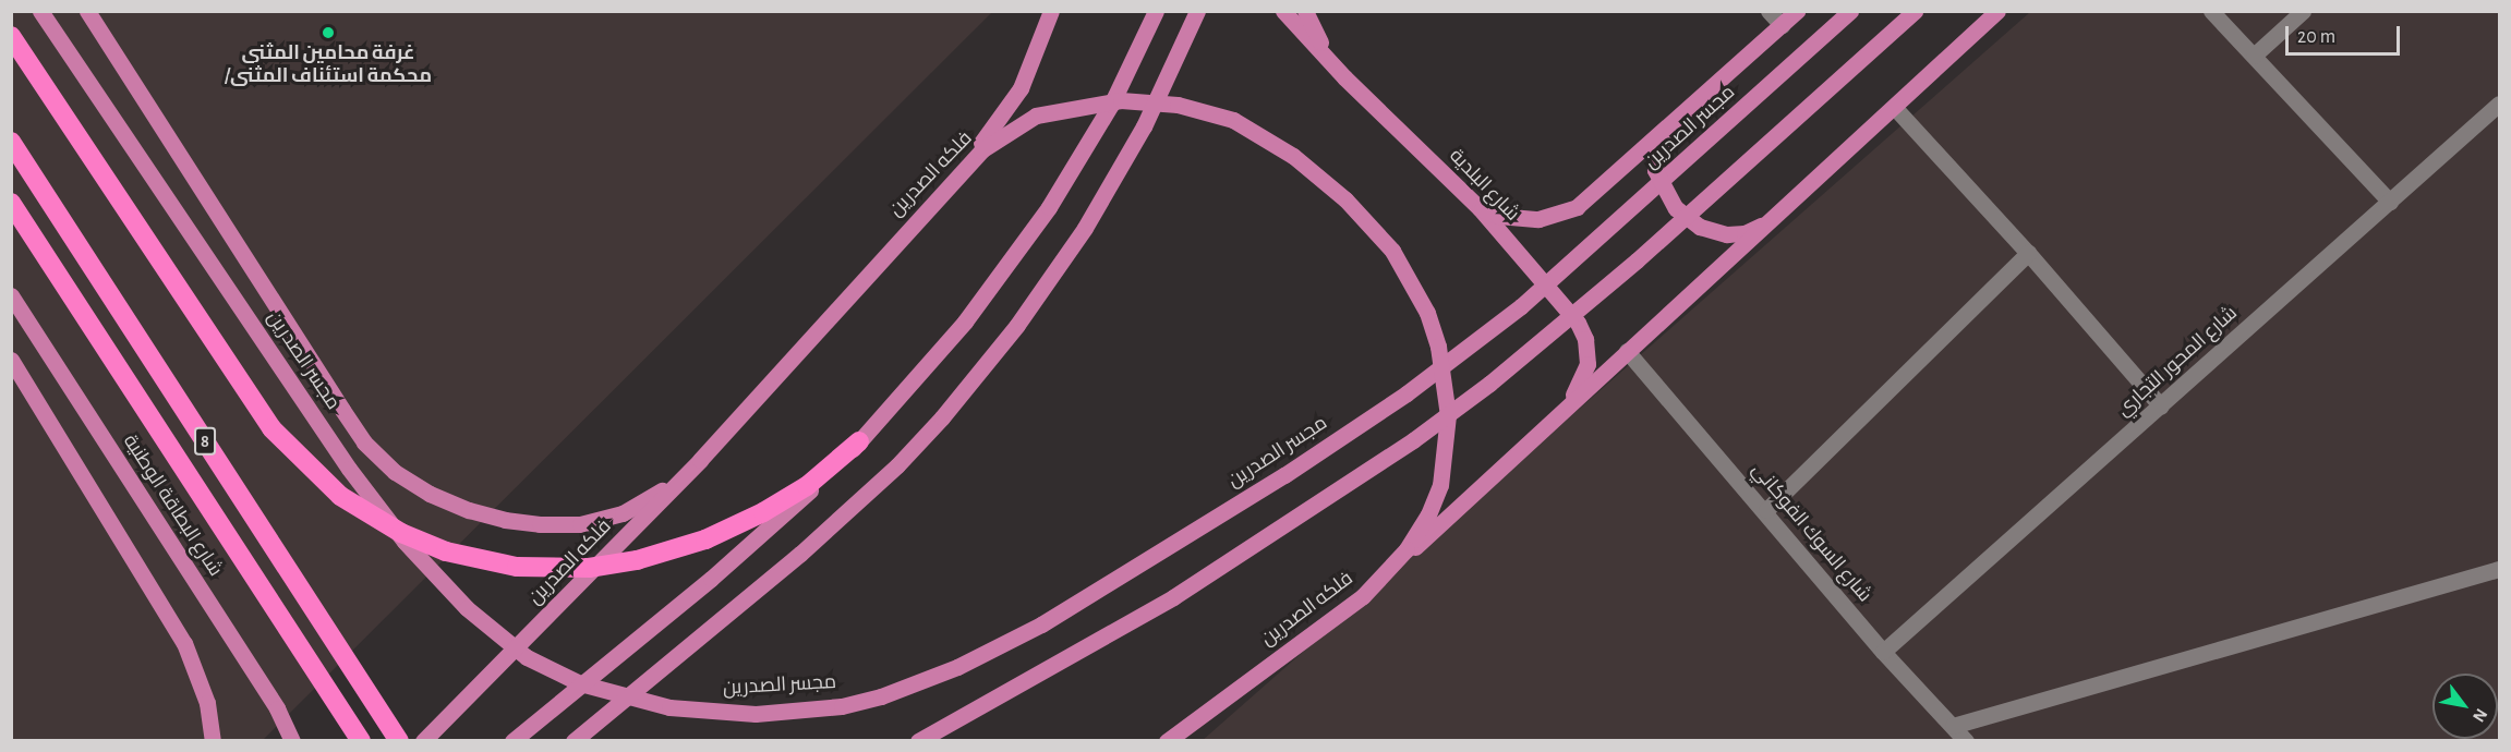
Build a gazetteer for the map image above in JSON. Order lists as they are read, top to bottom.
{
  "streets": {
    "highway": ["8"],
    "main road": [
      "مجسر الصدرين",
      "فلكه الصدرين",
      "شارع البلدية",
      "شارع البطاقة الوطنية"
    ],
    "street": ["شارع المحور التجاري", "شارع السوك الفوكاني"]
  },
  "crossings": [
    ["شارع المحور التجاري", "شارع السوك الفوكاني"]
  ],
  "places": ["غرفة محامين المثنى /محكمة استئناف المثنى"],
  "scale_bar": "20 m",
  "north": "bottom right"
}
